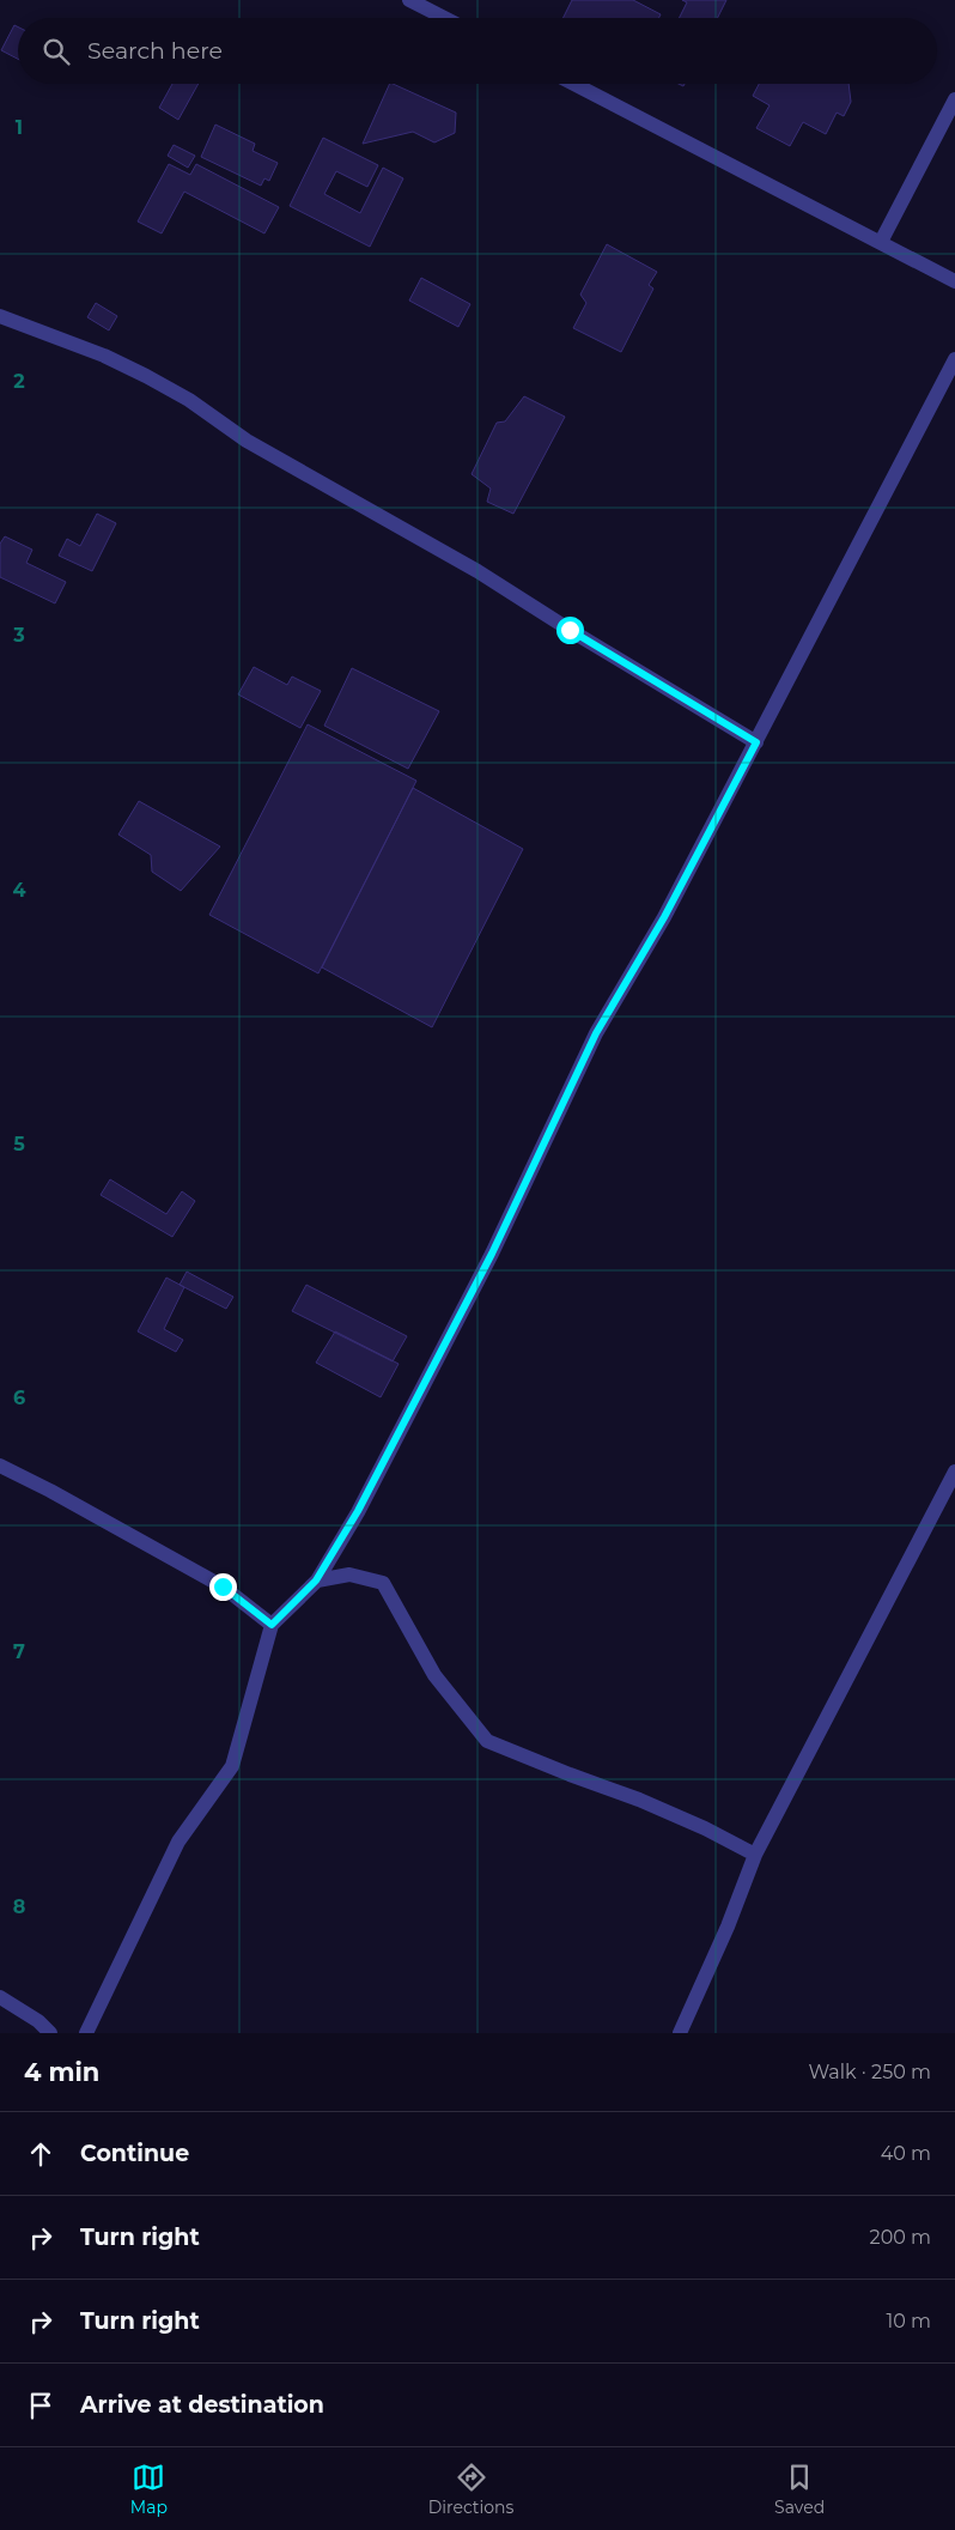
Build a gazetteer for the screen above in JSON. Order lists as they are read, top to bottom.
{
  "page": {
    "search": "Search here",
    "heading": ["4 min", "Walk · 250 m"],
    "list": [
      ["Continue", "40 m"],
      ["Turn right", "200 m"],
      ["Turn right", "10 m"],
      "Arrive at destination"
    ],
    "nav": ["Map", "Directions", "Saved"]
  },
  "grid": {
    "rows": [
      "1",
      "2",
      "3",
      "4",
      "5",
      "6",
      "7",
      "8"
    ]
  }
}
